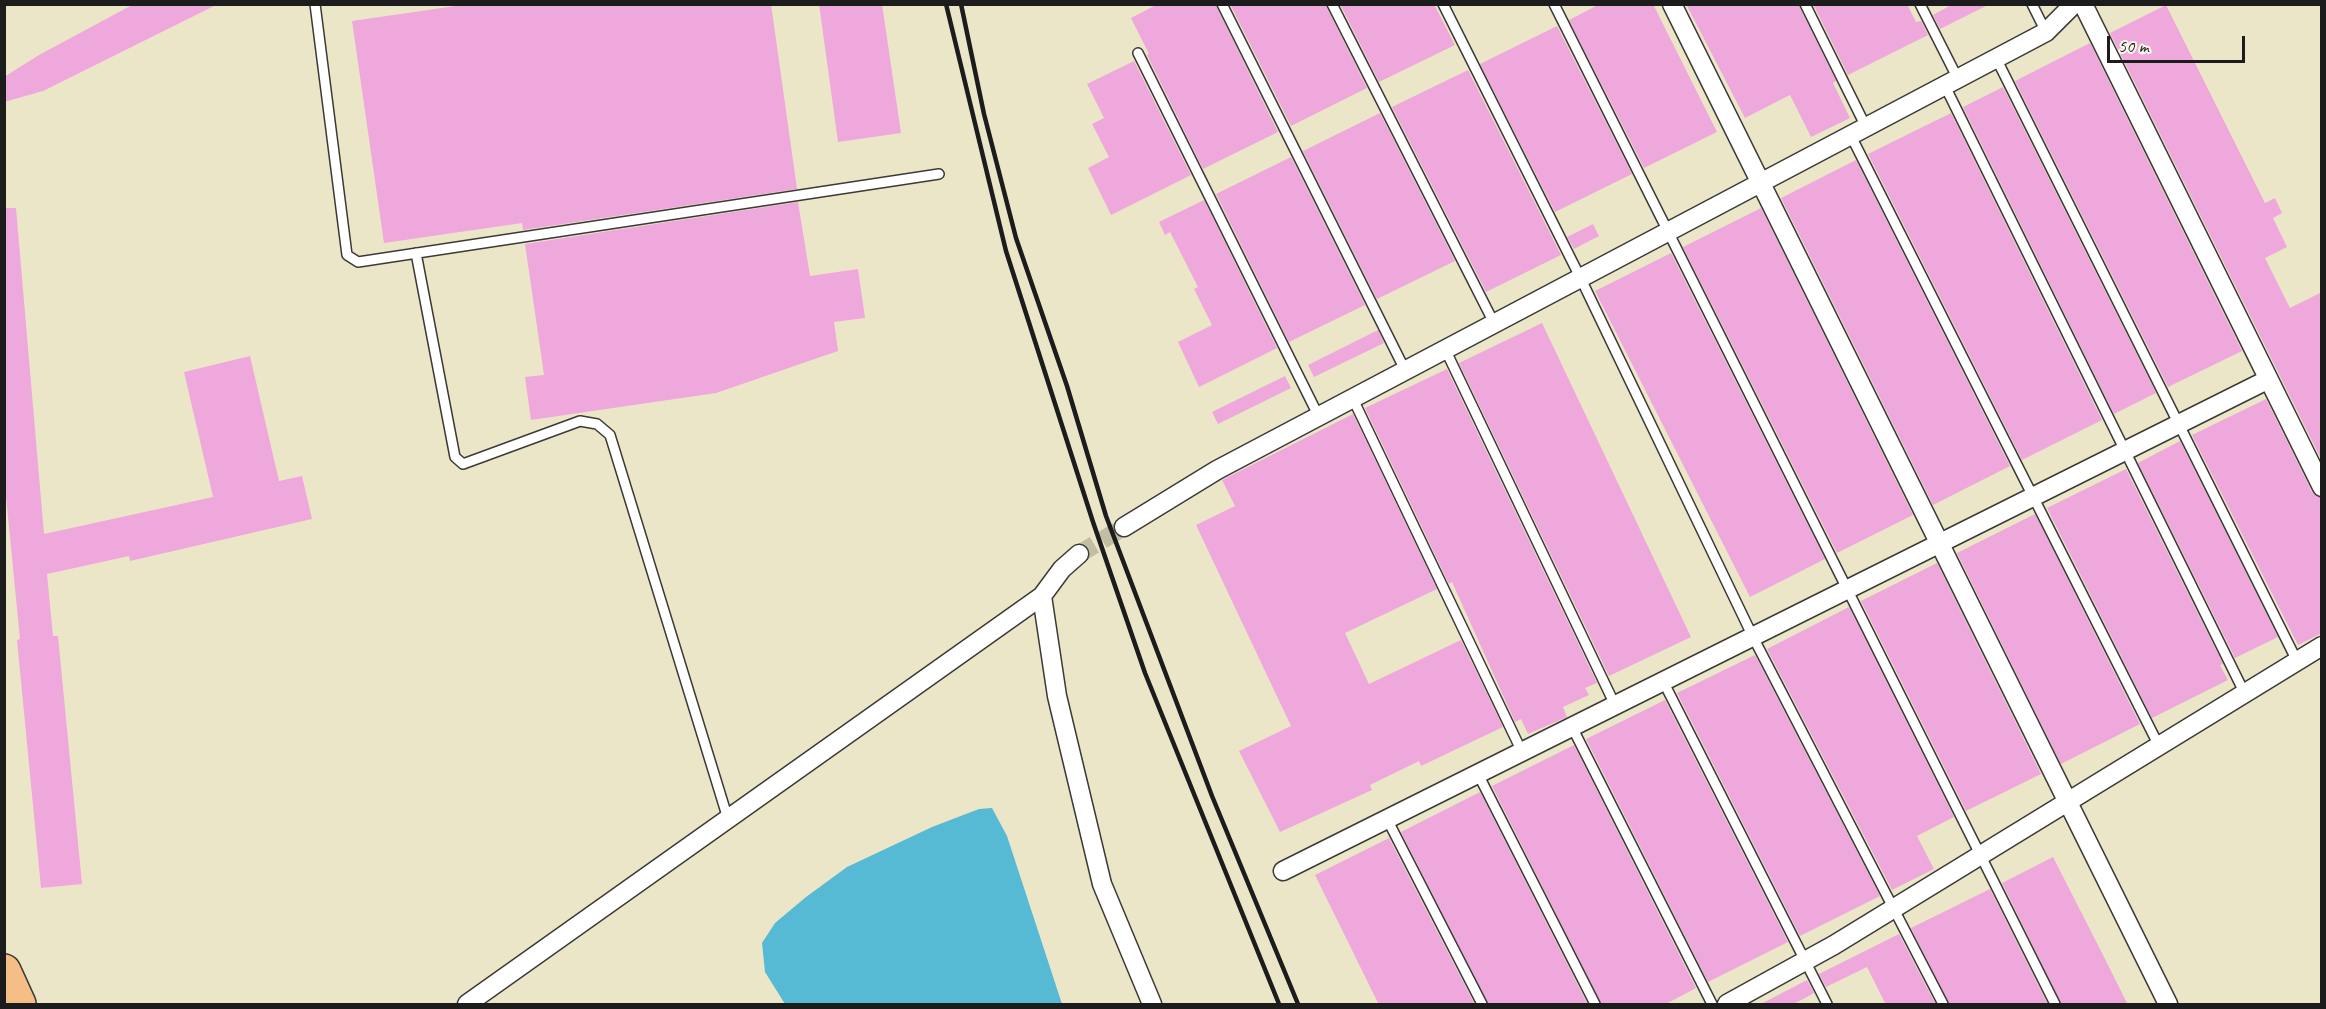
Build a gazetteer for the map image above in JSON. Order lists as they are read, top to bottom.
{
  "scale_bar": "50 m"
}
